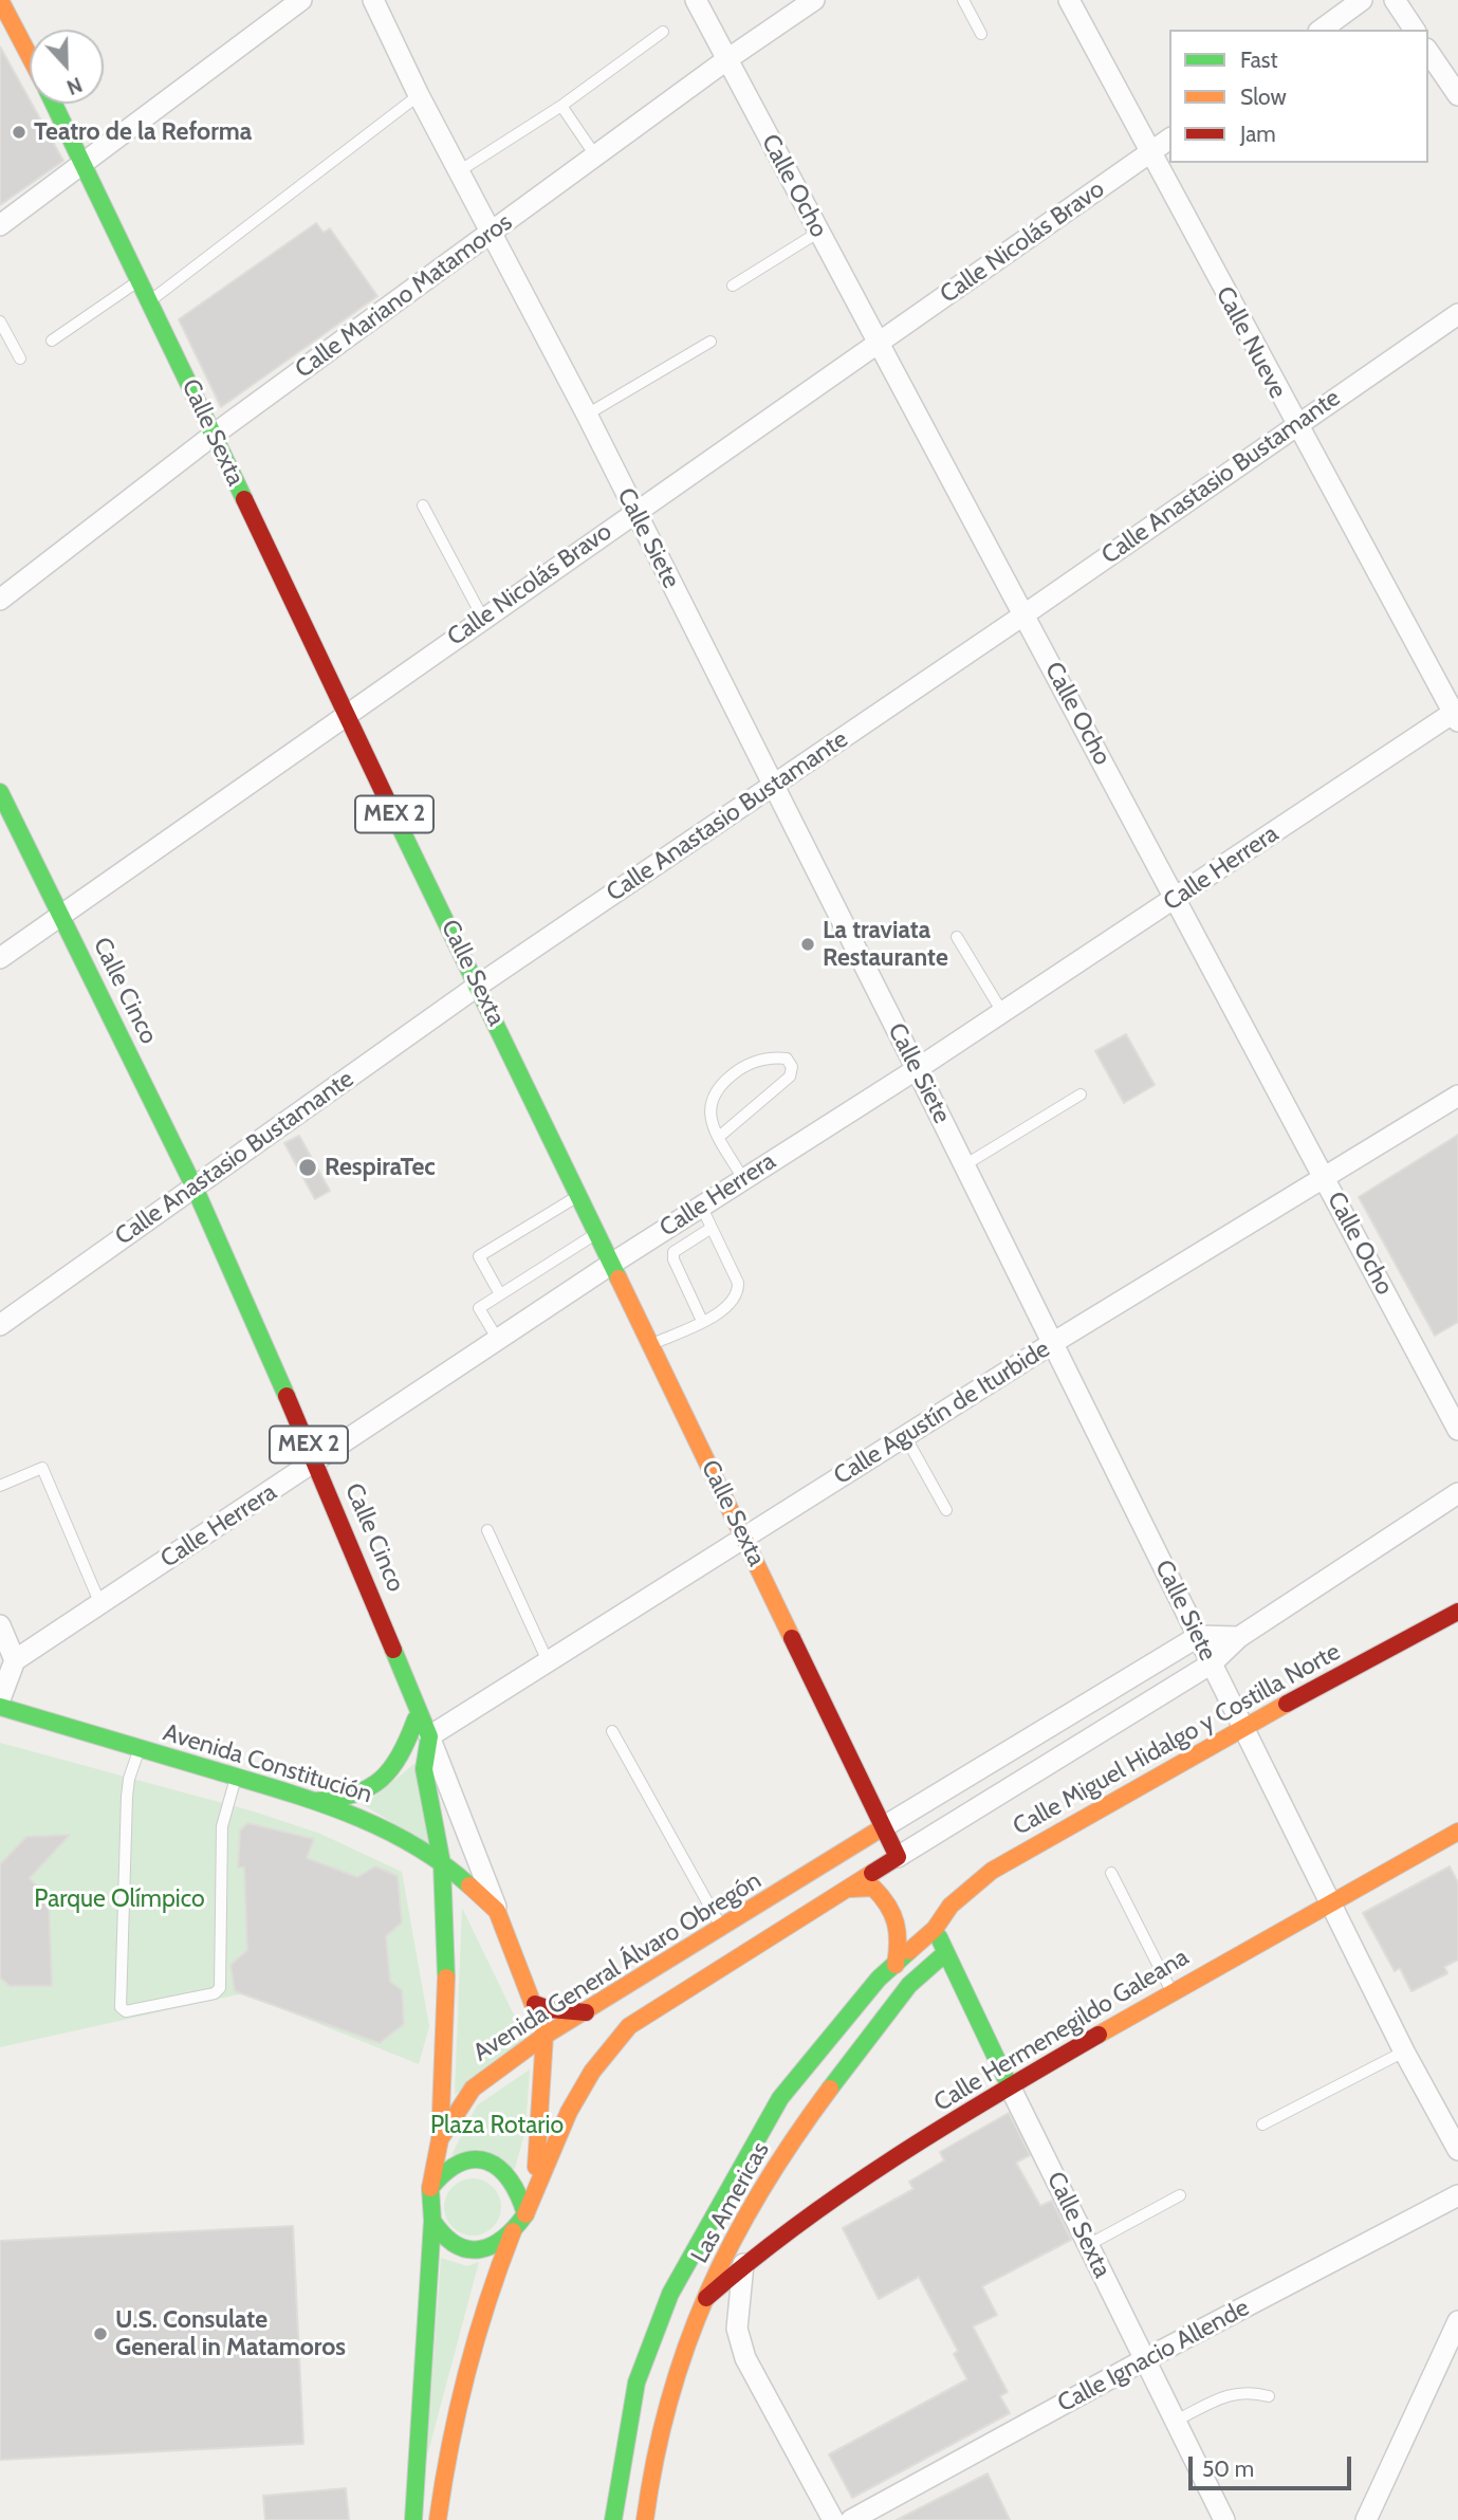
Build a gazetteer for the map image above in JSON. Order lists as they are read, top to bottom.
{
  "streets": {
    "main road": [
      "Calle Sexta",
      "MEX 2",
      "Calle Cinco",
      "Calle Miguel Hidalgo y Costilla Norte",
      "Avenida Constitución",
      "Avenida General Álvaro Obregón",
      "Calle Hermenegildo Galeana",
      "Las Americas"
    ],
    "street": [
      "Calle Ocho",
      "Calle Nicolás Bravo",
      "Calle Mariano Matamoros",
      "Calle Nueve",
      "Calle Anastasio Bustamante",
      "Calle Siete",
      "Calle Herrera",
      "Calle Agustín de Iturbide",
      "Calle Ignacio Allende"
    ]
  },
  "crossings": [
    ["Calle Ocho", "Calle Nicolás Bravo"],
    ["Calle Ocho", "Calle Mariano Matamoros"],
    ["Calle Ocho", "Calle Anastasio Bustamante"],
    ["Calle Ocho", "Calle Herrera"],
    ["Calle Ocho", "Calle Agustín de Iturbide"],
    ["Calle Nicolás Bravo", "Calle Nueve"],
    ["Calle Nicolás Bravo", "Calle Sexta"],
    ["Calle Nicolás Bravo", "Calle Siete"],
    ["Calle Nicolás Bravo", "Calle Cinco"],
    ["Calle Mariano Matamoros", "Calle Sexta"],
    ["Calle Mariano Matamoros", "Calle Siete"],
    ["Calle Nueve", "Calle Anastasio Bustamante"],
    ["Calle Nueve", "Calle Herrera"],
    ["Calle Sexta", "Calle Anastasio Bustamante"],
    ["Calle Sexta", "Calle Herrera"],
    ["Calle Sexta", "Calle Agustín de Iturbide"],
    ["Calle Sexta", "Calle Miguel Hidalgo y Costilla Norte"],
    ["Calle Sexta", "Avenida General Álvaro Obregón"],
    ["Calle Sexta", "Calle Hermenegildo Galeana"],
    ["Calle Sexta", "Las Americas"],
    ["Calle Sexta", "Calle Ignacio Allende"],
    ["Calle Anastasio Bustamante", "Calle Siete"],
    ["Calle Anastasio Bustamante", "Calle Cinco"],
    ["Calle Siete", "Calle Herrera"],
    ["Calle Siete", "Calle Agustín de Iturbide"],
    ["Calle Siete", "Calle Miguel Hidalgo y Costilla Norte"],
    ["Calle Siete", "Calle Hermenegildo Galeana"],
    ["Calle Herrera", "Calle Cinco"],
    ["Calle Cinco", "Calle Agustín de Iturbide"],
    ["Calle Cinco", "Avenida Constitución"],
    ["Calle Cinco", "Avenida General Álvaro Obregón"],
    ["Calle Miguel Hidalgo y Costilla Norte", "Las Americas"],
    ["Avenida Constitución", "Avenida General Álvaro Obregón"],
    ["Calle Hermenegildo Galeana", "Las Americas"]
  ],
  "parks": ["Parque Olímpico", "Plaza Rotario"],
  "places": [
    "Teatro de la Reforma",
    "La traviata Restaurante",
    "RespiraTec",
    "U.S. Consulate General in Matamoros"
  ],
  "legend": ["Fast", "Slow", "Jam"],
  "scale_bar": "50 m",
  "north": "bottom"
}
